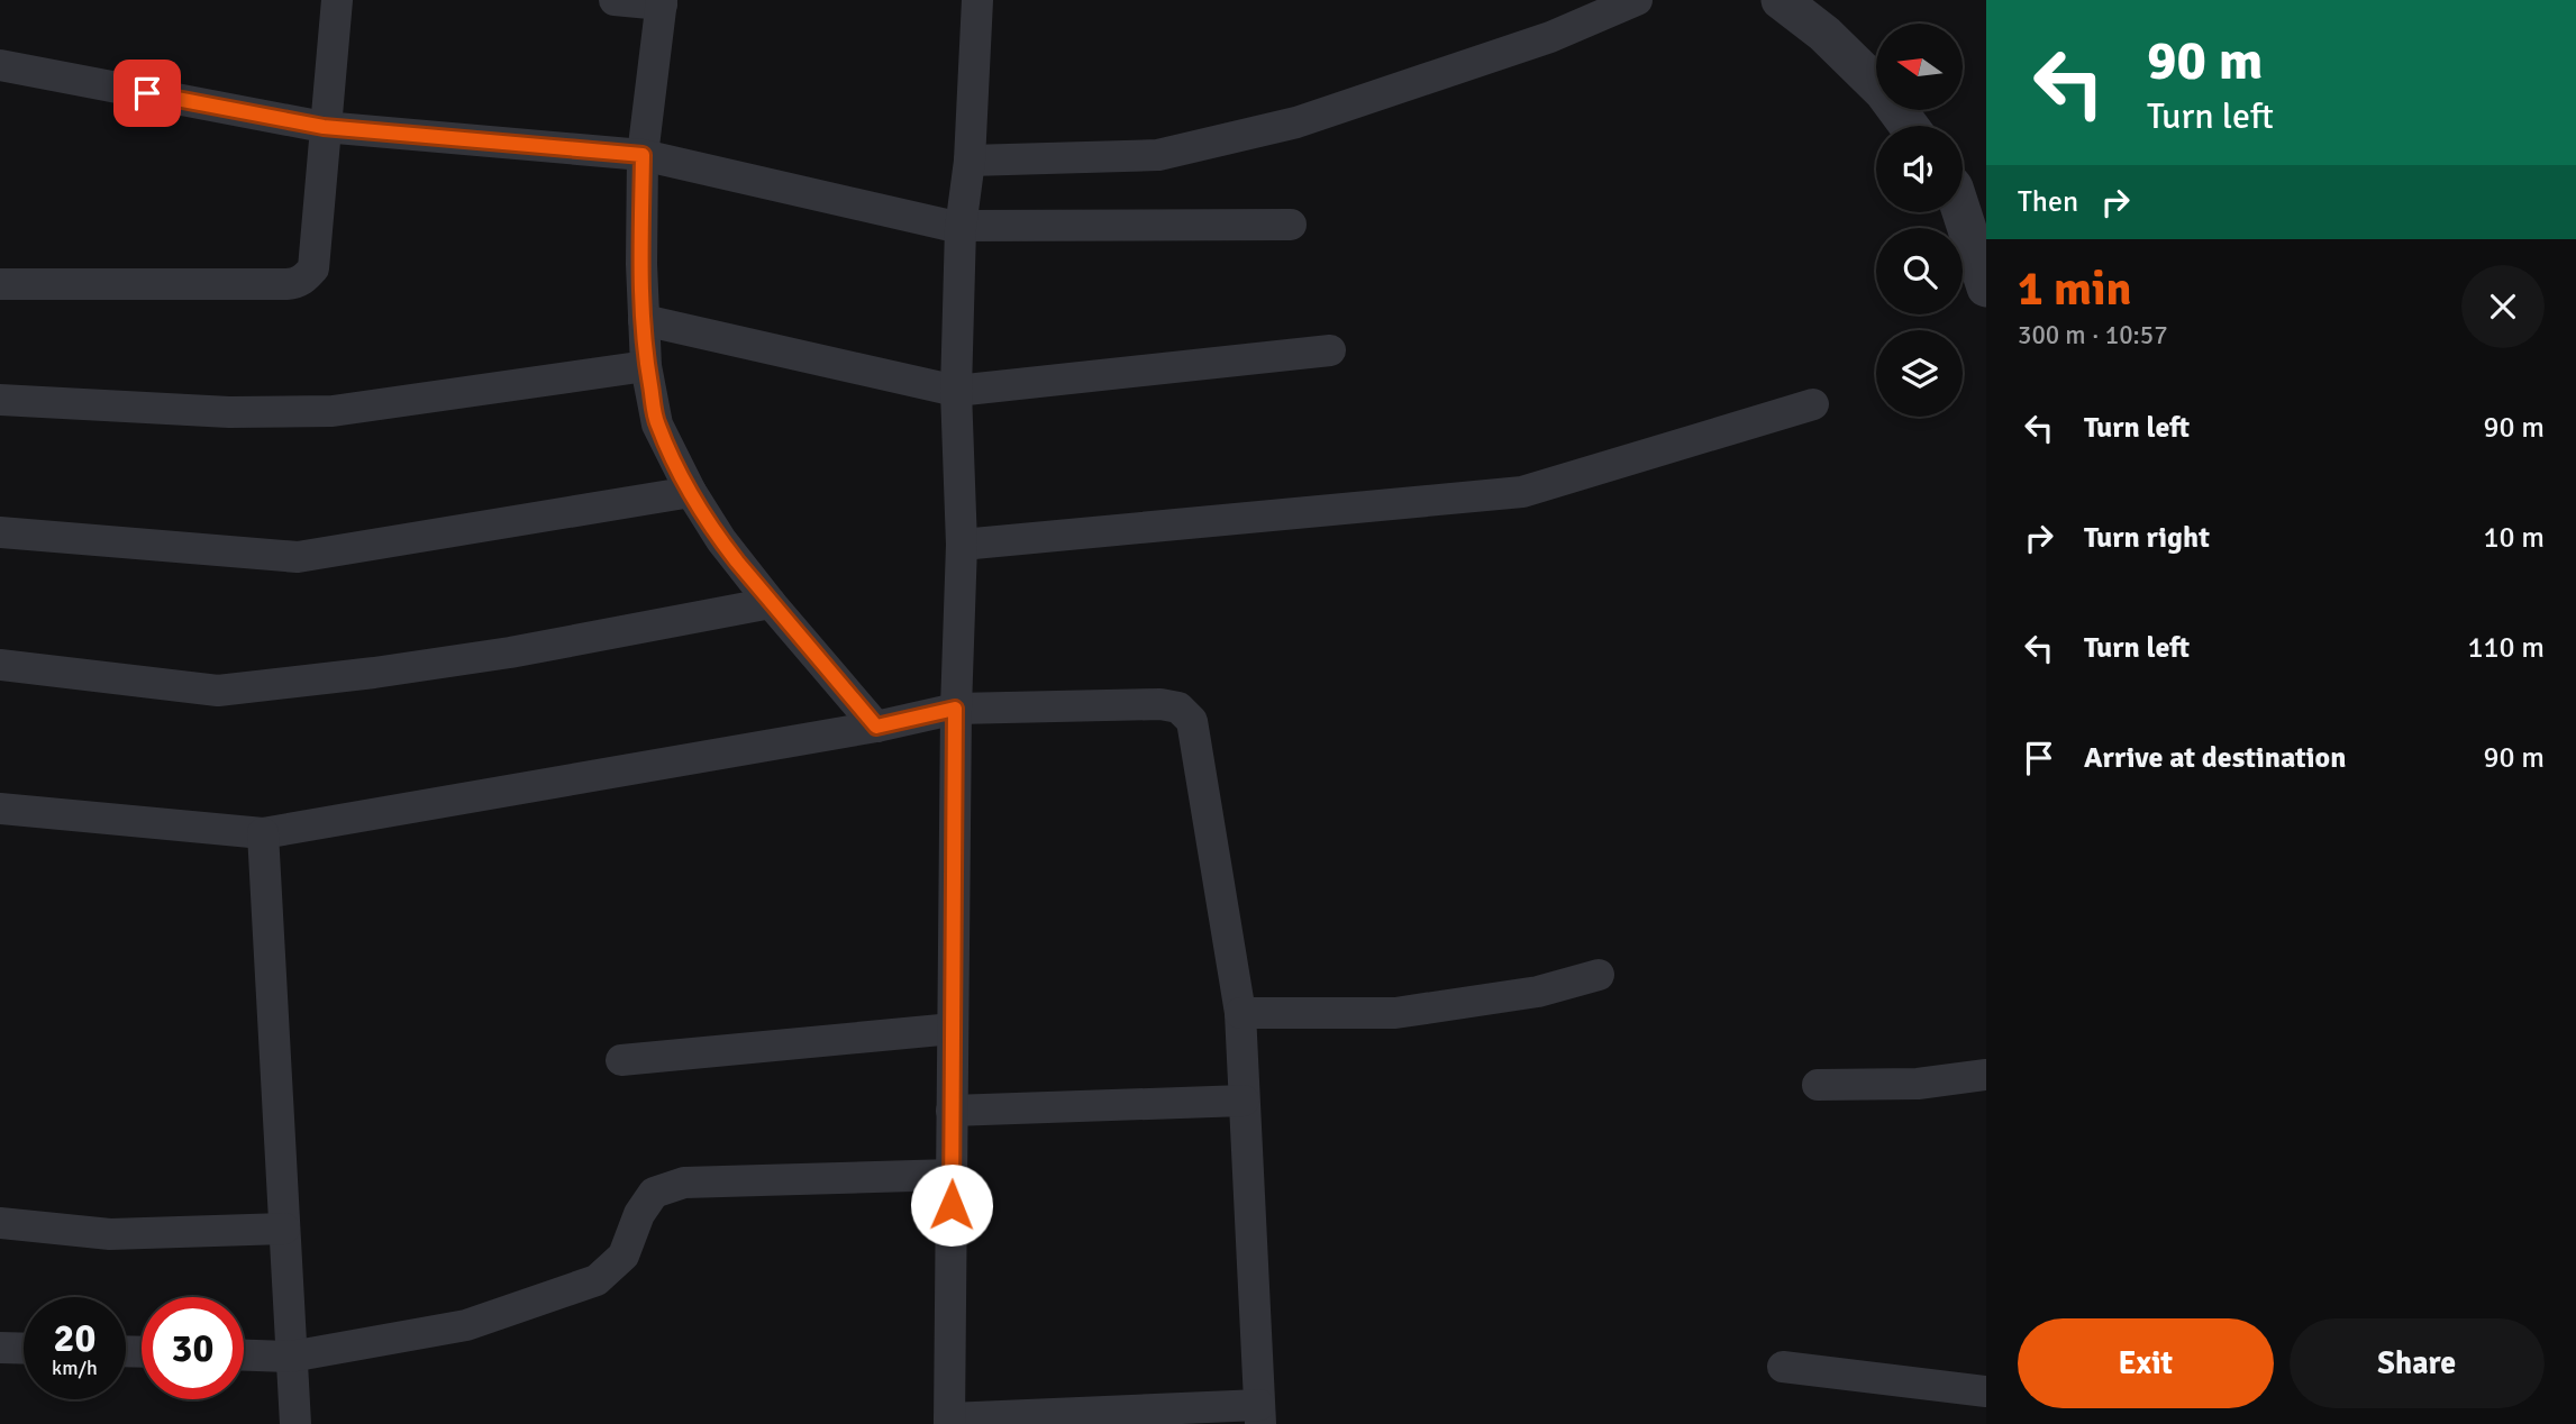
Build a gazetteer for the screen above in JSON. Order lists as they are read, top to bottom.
{
  "north": "left",
  "page": {
    "turn": ["90 m", "Turn left"],
    "then": "Then",
    "heading": ["1 min", "300 m · 10:57"],
    "list": [
      {
        "name": "Turn left",
        "value": "90 m"
      },
      {
        "name": "Turn right",
        "value": "10 m"
      },
      {
        "name": "Turn left",
        "value": "110 m"
      },
      {
        "name": "Arrive at destination",
        "value": "90 m"
      }
    ],
    "speed": "20 km/h",
    "limit": "30",
    "buttons": ["Exit", "Share"]
  }
}
